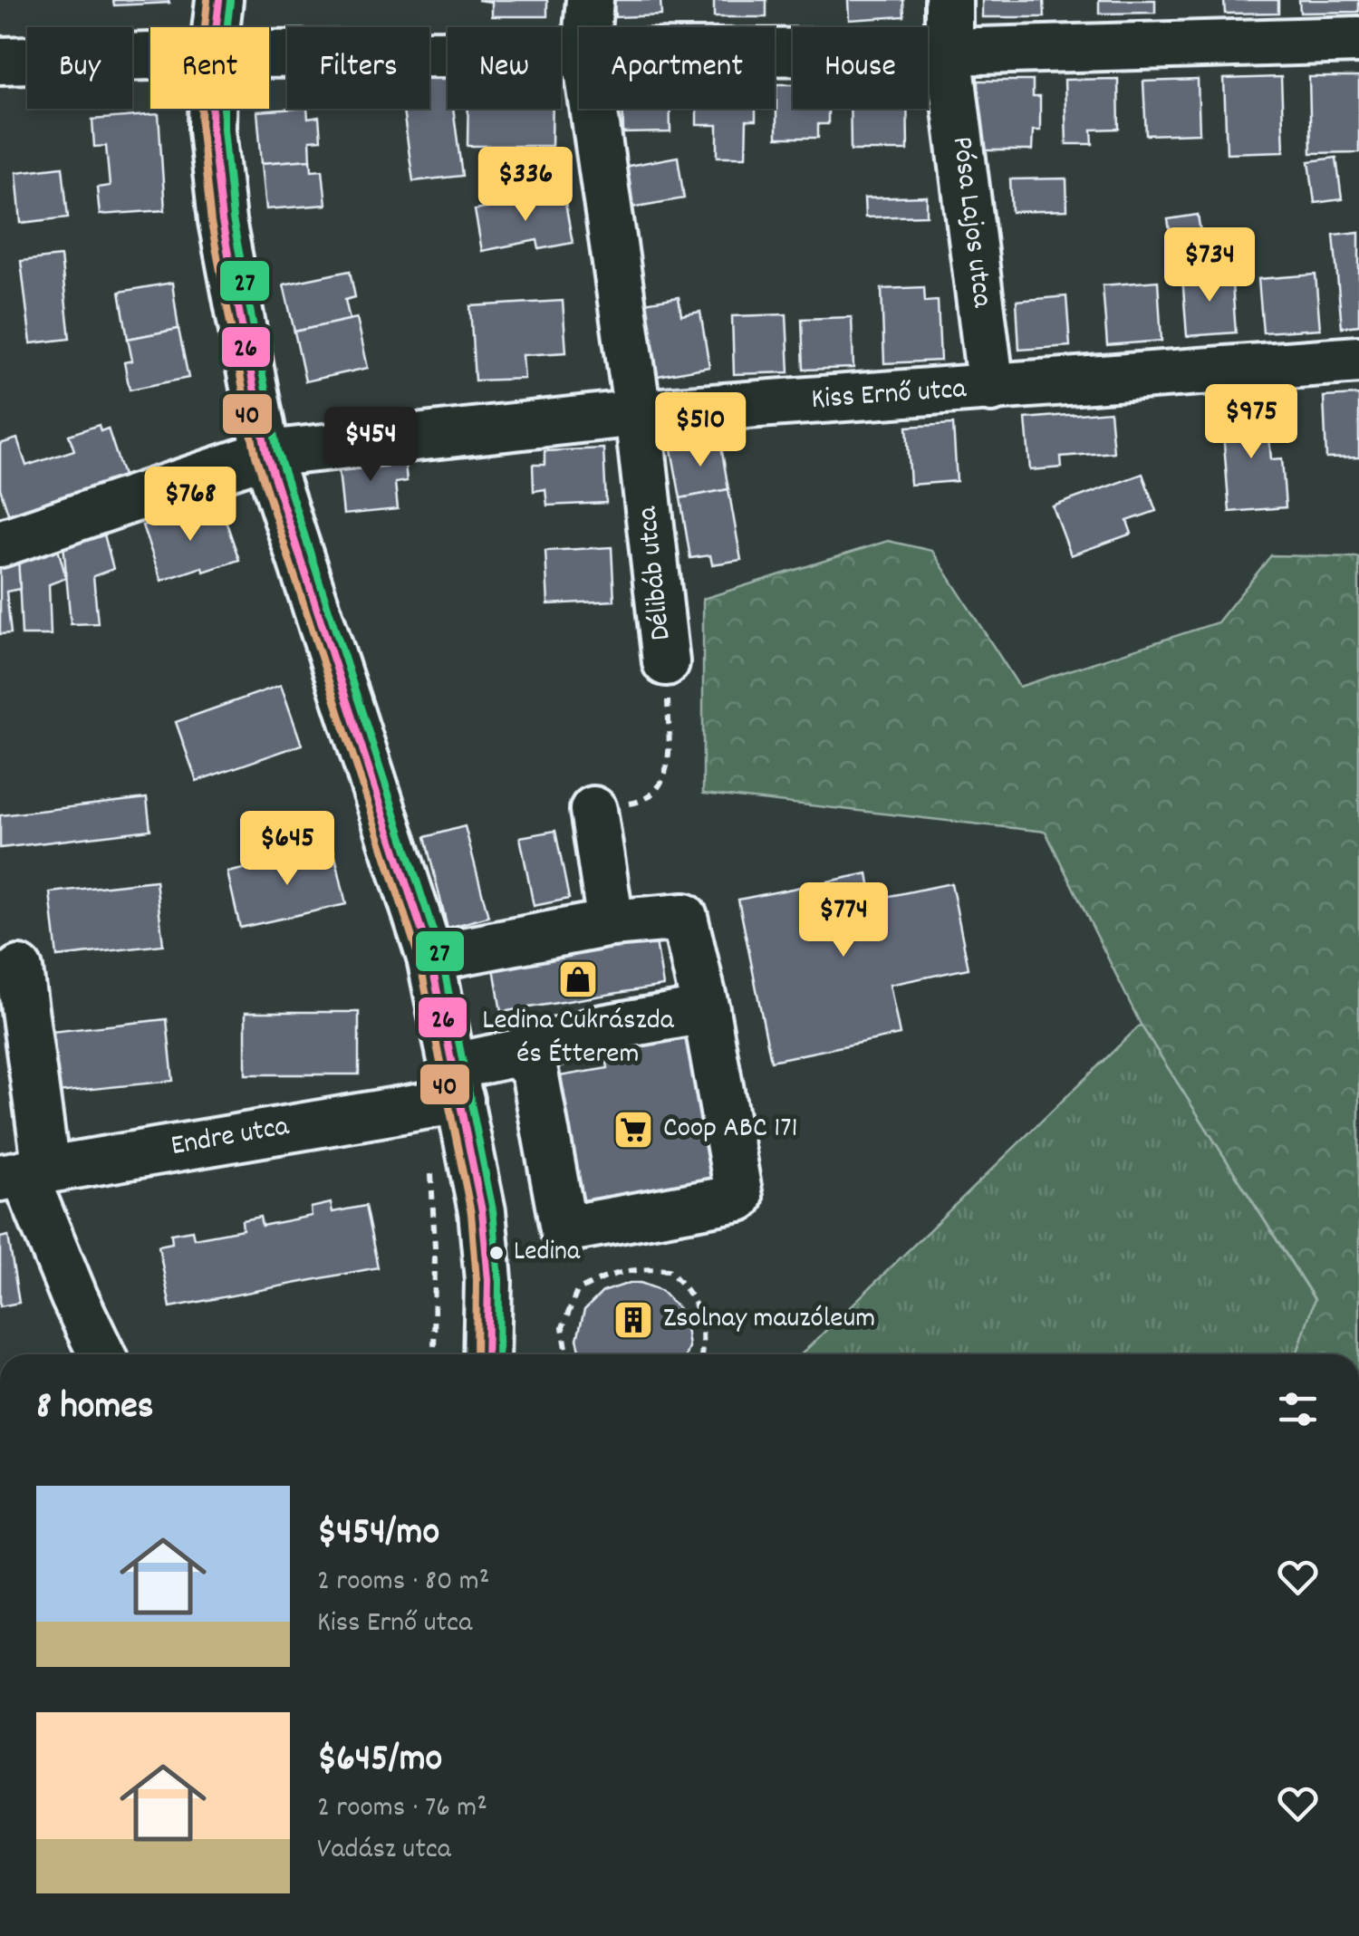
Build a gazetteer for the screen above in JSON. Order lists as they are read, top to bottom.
{
  "streets": {
    "street": [
      "Pósa Lajos utca",
      "Kiss Ernő utca",
      "Délibáb utca",
      "Endre utca"
    ]
  },
  "crossings": [
    ["Pósa Lajos utca", "Kiss Ernő utca"],
    ["Kiss Ernő utca", "Délibáb utca"]
  ],
  "places": {
    "shop": ["Ledina Cukrászda és Étterem"],
    "supermarket": ["Coop ABC 171"],
    "other": ["Ledina"],
    "building": ["Zsolnay mauzóleum"]
  },
  "lines": ["transit line 26", "transit line 40", "transit line 27"],
  "page": {
    "chip": [
      "Buy",
      "Rent",
      "Filters",
      "New",
      "Apartment",
      "House"
    ],
    "price": [
      "$336",
      "$734",
      "$975",
      "$510",
      "$454",
      "$768",
      "$645",
      "$774"
    ],
    "heading": "8 homes",
    "list": [
      {
        "name": "$454/mo",
        "note": "2 rooms · 80 m² · Kiss Ernő utca"
      },
      {
        "name": "$645/mo",
        "note": "2 rooms · 76 m² · Vadász utca"
      }
    ]
  }
}
